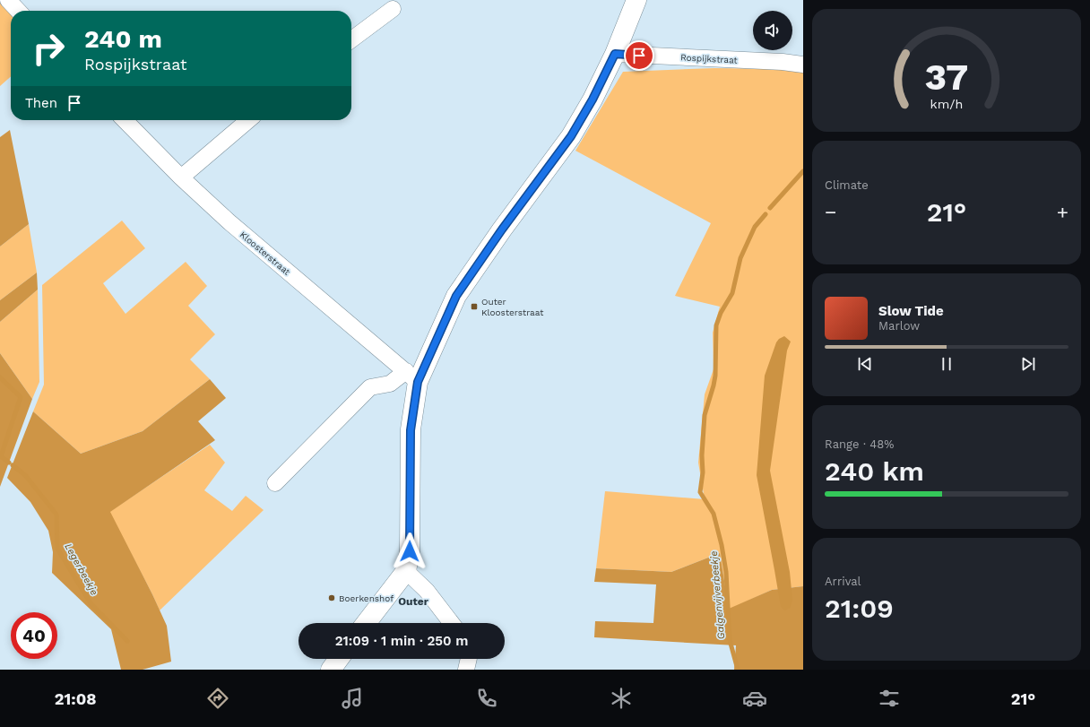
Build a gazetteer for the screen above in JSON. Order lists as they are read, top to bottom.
{
  "streets": {
    "street": ["Rospijkstraat", "Kloosterstraat"]
  },
  "districts": ["Outer"],
  "water": ["Legerbeekje", "Galgenvijverbeekje"],
  "places": {
    "transit": ["Outer Kloosterstraat"],
    "other": ["Boerkenshof"]
  },
  "page": {
    "turn": ["240 m", "Rospijkstraat"],
    "then": "Then",
    "tile": [
      "Climate",
      ["Range · 48%", "240 km"],
      ["Arrival", "21:09"]
    ],
    "heat": ["−", "21°", "+"],
    "song": ["Slow Tide", "Marlow"],
    "limit": "40",
    "trip": "21:09 · 1 min · 250 m",
    "tabs": ["21:08", "21°"],
    "gauge": ["37", "km/h"]
  }
}
